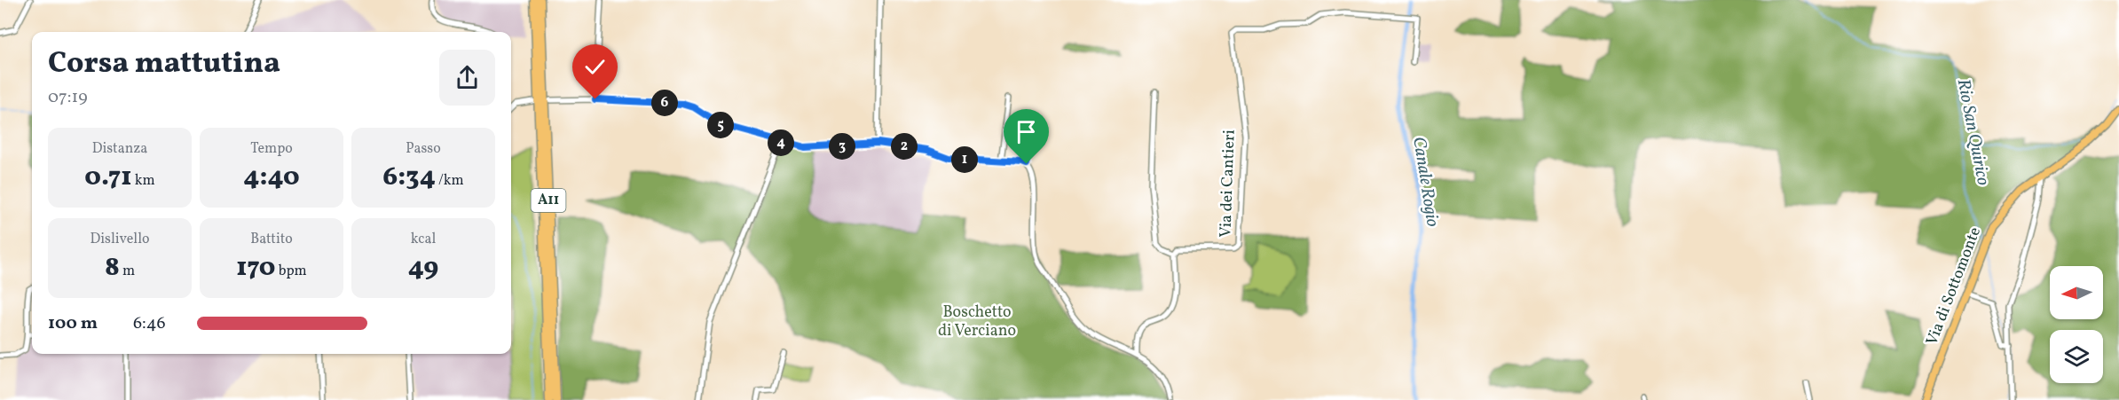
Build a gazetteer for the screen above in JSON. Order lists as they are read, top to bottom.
{
  "streets": {
    "highway": ["A11"],
    "main road": ["Via di Sottomonte"],
    "street": ["Via dei Cantieri"]
  },
  "water": ["Rio San Quirico", "Canale Rogio"],
  "parks": ["Boschetto di Verciano"],
  "north": "left",
  "page": {
    "heading": ["Corsa mattutina", "07:19"],
    "pins": [
      "6",
      "5",
      "4",
      "2",
      "3",
      "1"
    ],
    "stats": [
      ["Distanza", "0.71 km"],
      ["Tempo", "4:40"],
      ["Passo", "6:34 /km"],
      ["Dislivello", "8 m"],
      ["Battito", "170 bpm"],
      ["kcal", "49"]
    ],
    "list": [
      {
        "name": "100 m",
        "note": "6:46"
      }
    ]
  }
}
